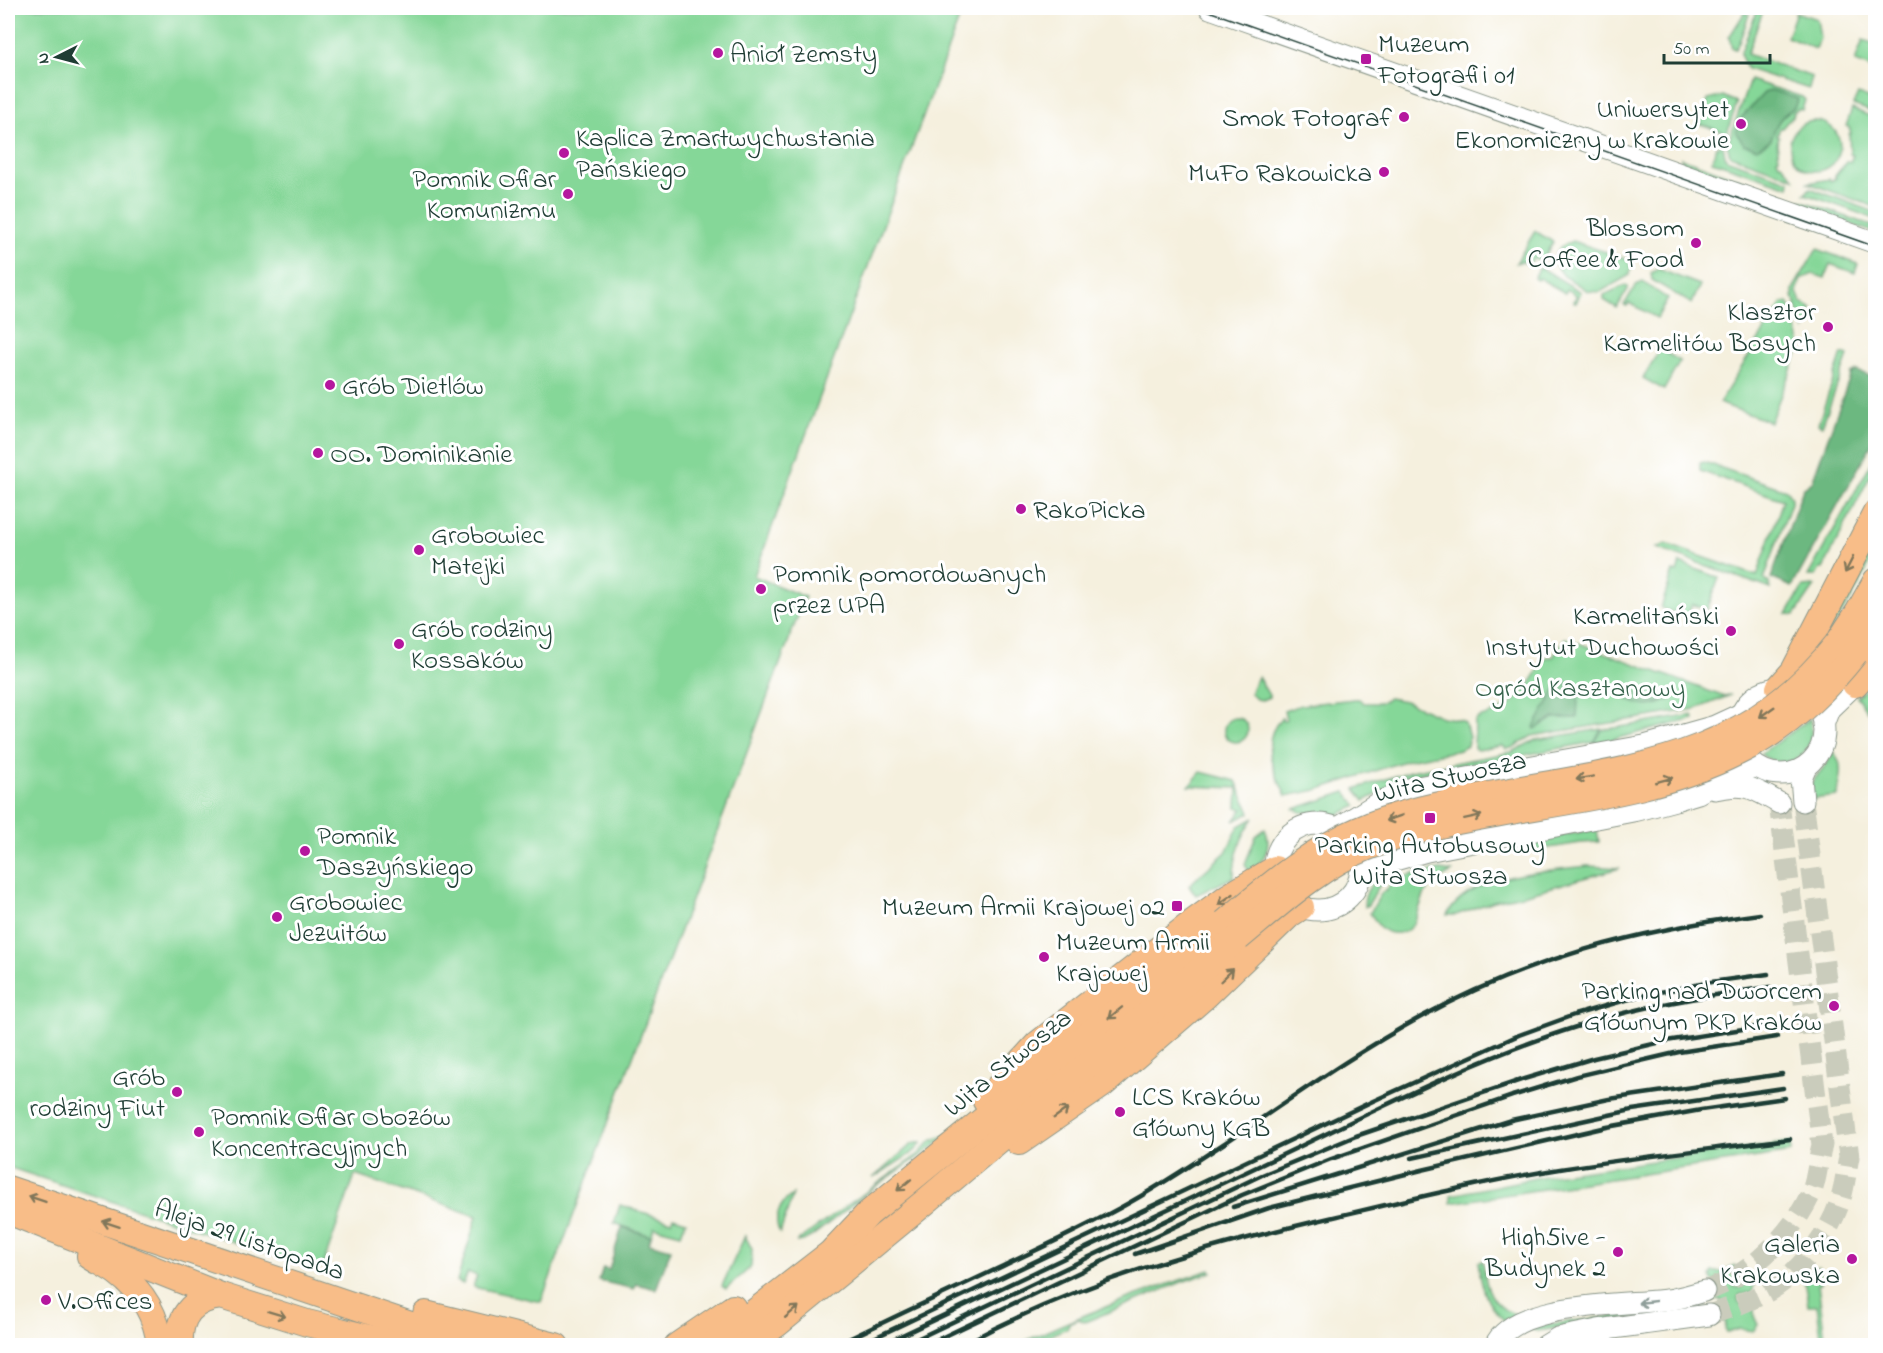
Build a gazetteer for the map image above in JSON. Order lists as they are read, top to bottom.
{
  "streets": {
    "main road": ["Wita Stwosza", "Aleja 29 Listopada"]
  },
  "parks": ["Ogród Kasztanowy"],
  "places": {
    "other": [
      "Anioł Zemsty",
      "Smok Fotograf",
      "Uniwersytet Ekonomiczny w Krakowie",
      "Kaplica Zmartwychwstania Pańskiego",
      "MuFo Rakowicka",
      "Pomnik Ofiar Komunizmu",
      "Blossom Coffee & Food",
      "Klasztor Karmelitów Bosych",
      "Grób Dietlów",
      "OO. Dominikanie",
      "RakoPicka",
      "Grobowiec Matejki",
      "Pomnik pomordowanych przez UPA",
      "Karmelitański Instytut Duchowości",
      "Grób rodziny Kossaków",
      "Pomnik Daszyńskiego",
      "Grobowiec Jezuitów",
      "Muzeum Armii Krajowej",
      "Parking nad Dworcem Głównym PKP Kraków",
      "Grób rodziny Fiut",
      "LCS Kraków Główny KGB",
      "Pomnik Ofiar Obozów Koncentracyjnych",
      "High5ive - Budynek 2",
      "Galeria Krakowska",
      "V.Offices"
    ],
    "transit": ["Muzeum Fotografii 01", "Parking Autobusowy Wita Stwosza", "Muzeum Armii Krajowej 02"]
  },
  "scale_bar": "50 m",
  "north": "left"
}
